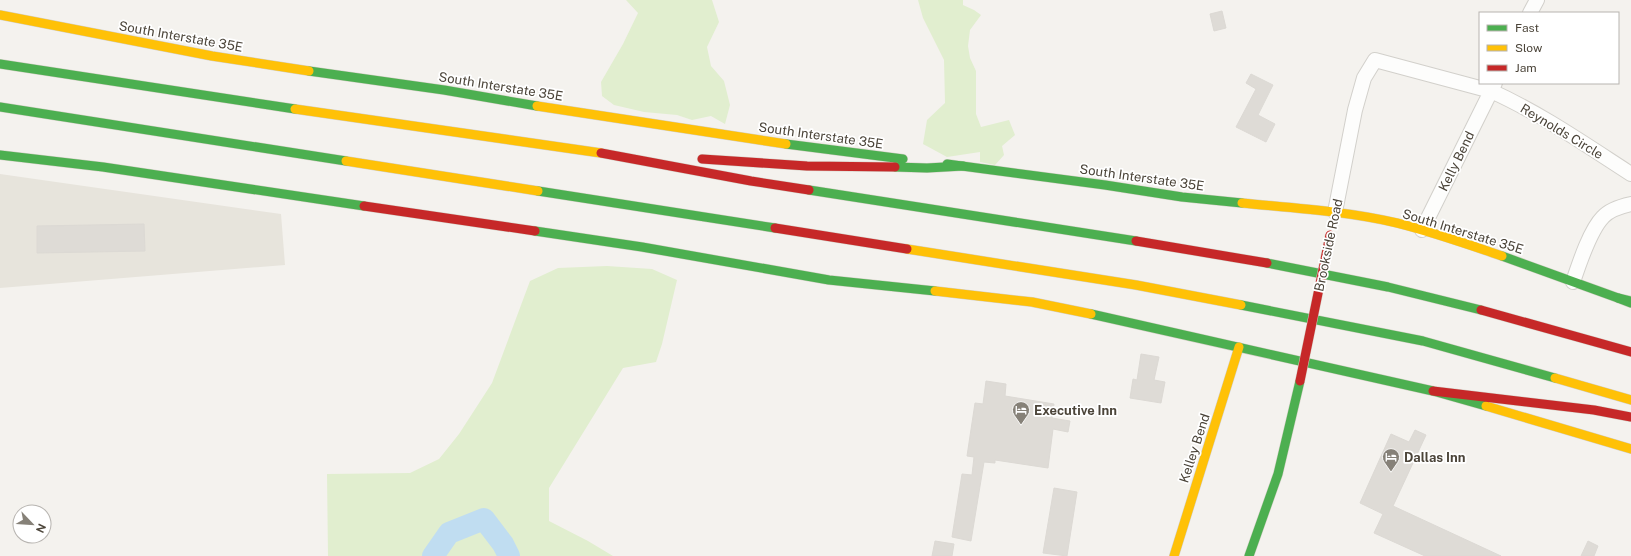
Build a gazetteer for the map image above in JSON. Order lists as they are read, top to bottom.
{
  "streets": {
    "main road": ["South Interstate 35E", "Brookside Road", "Kelley Bend"],
    "street": ["Reynolds Circle", "Kelly Bend"]
  },
  "crossings": [
    ["South Interstate 35E", "Kelly Bend"],
    ["South Interstate 35E", "Brookside Road"],
    ["Reynolds Circle", "Kelly Bend"],
    ["Reynolds Circle", "Brookside Road"],
    ["Kelly Bend", "Brookside Road"]
  ],
  "places": {
    "hotel": ["Executive Inn", "Dallas Inn"]
  },
  "legend": ["Fast", "Slow", "Jam"],
  "north": "bottom right"
}
